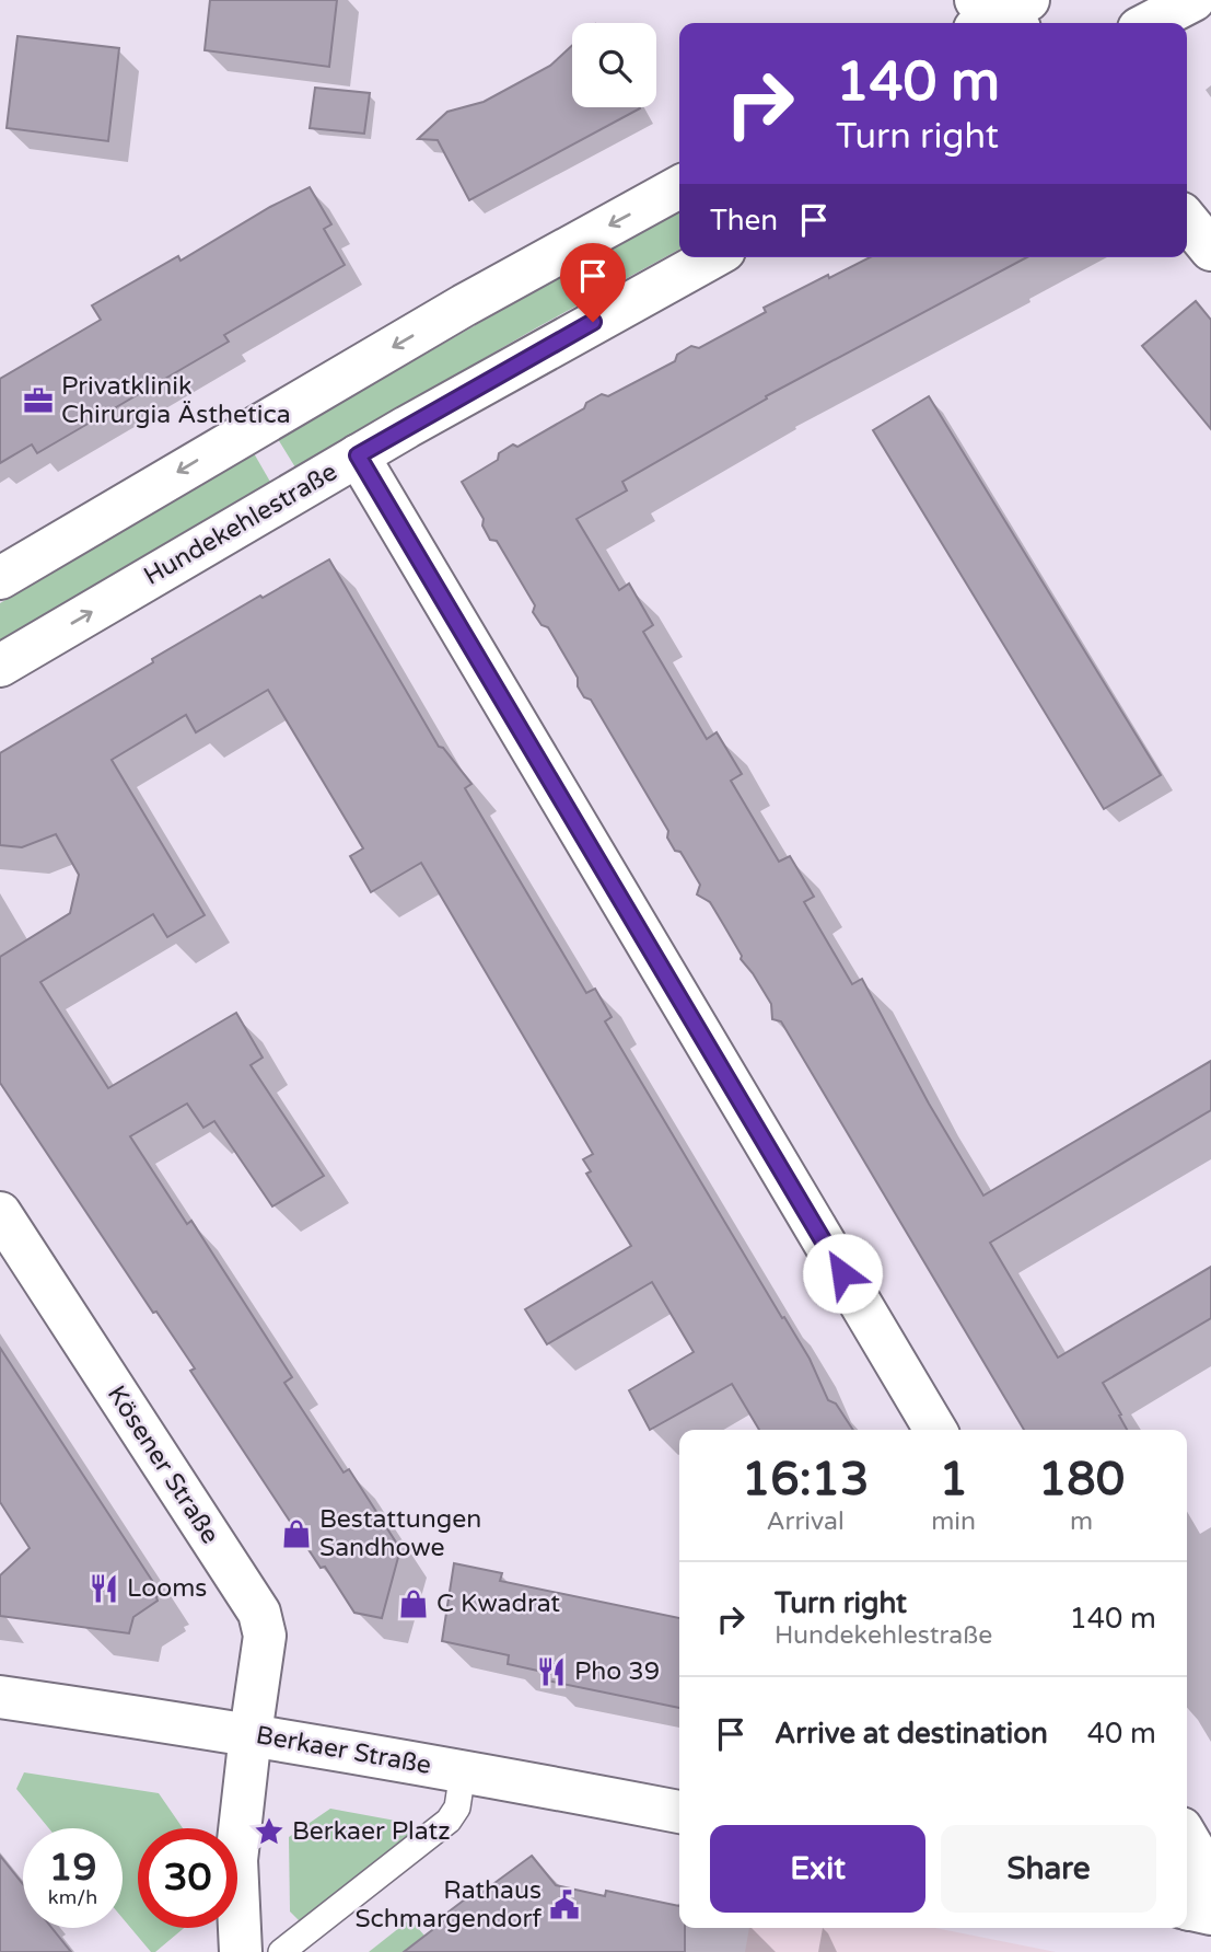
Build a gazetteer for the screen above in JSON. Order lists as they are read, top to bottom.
{
  "streets": {
    "street": ["Hundekehlestraße", "Kösener Straße", "Berkaer Straße"]
  },
  "crossings": [
    ["Kösener Straße", "Berkaer Straße"]
  ],
  "places": {
    "office": ["Privatklinik Chirurgia Ästhetica"],
    "shop": ["Bestattungen Sandhowe", "C Kwadrat"],
    "restaurant": ["Looms", "Pho 39"],
    "place": ["Berkaer Platz"],
    "public building": ["Rathaus Schmargendorf"]
  },
  "page": {
    "turn": ["140 m", "Turn right"],
    "then": "Then",
    "eta": [
      "16:13",
      "Arrival",
      "1",
      "min",
      "180",
      "m"
    ],
    "list": [
      {
        "name": "Turn right",
        "note": "Hundekehlestraße",
        "value": "140 m"
      },
      {
        "name": "Arrive at destination",
        "value": "40 m"
      }
    ],
    "buttons": ["Exit", "Share"],
    "speed": "19 km/h",
    "limit": "30"
  }
}
